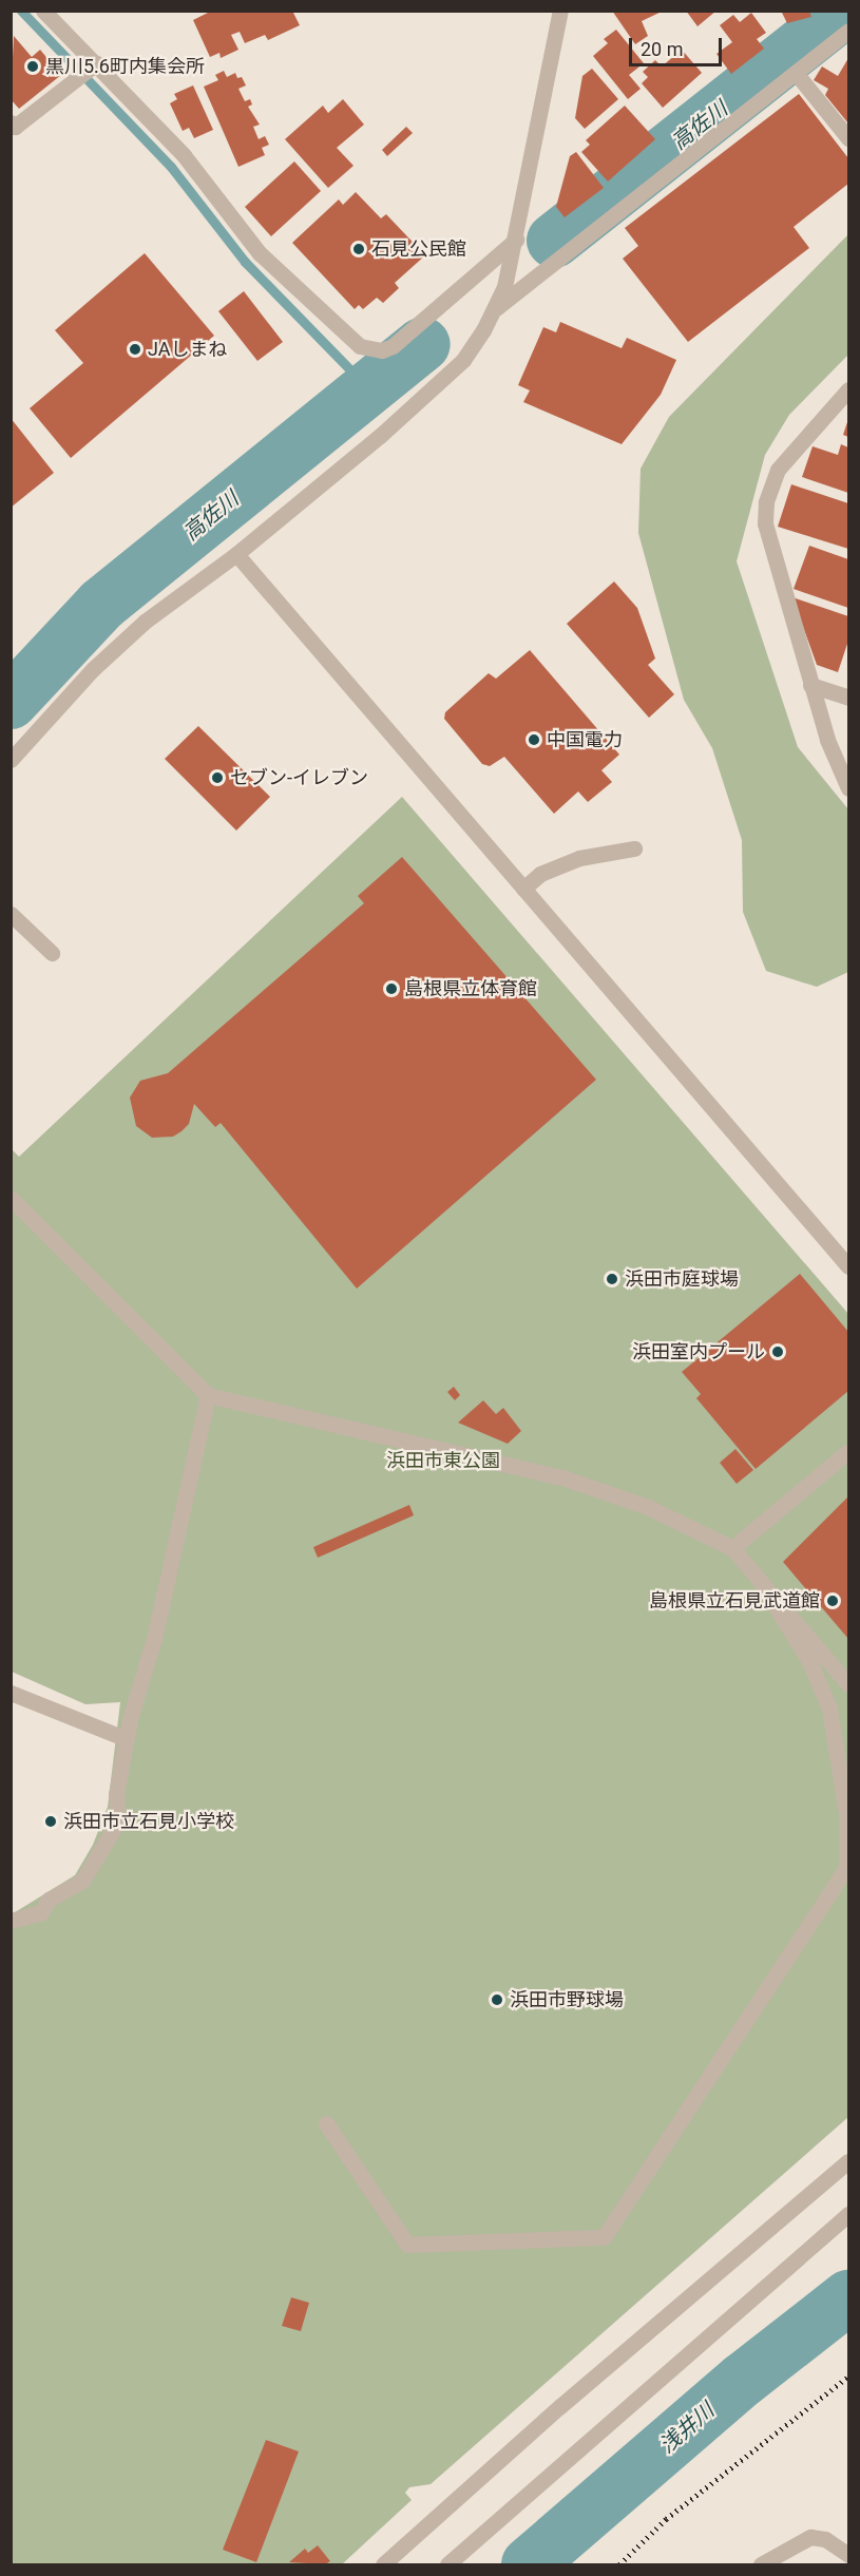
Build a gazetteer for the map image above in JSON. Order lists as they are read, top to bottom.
{
  "water": ["高佐川", "浅井川"],
  "parks": ["浜田市東公園"],
  "places": [
    "黒川5.6町内集会所",
    "石見公民館",
    "JAしまね",
    "中国電力",
    "セブン-イレブン",
    "島根県立体育館",
    "浜田市庭球場",
    "浜田室内プール",
    "島根県立石見武道館",
    "浜田市立石見小学校",
    "浜田市野球場"
  ],
  "scale_bar": "20 m"
}
